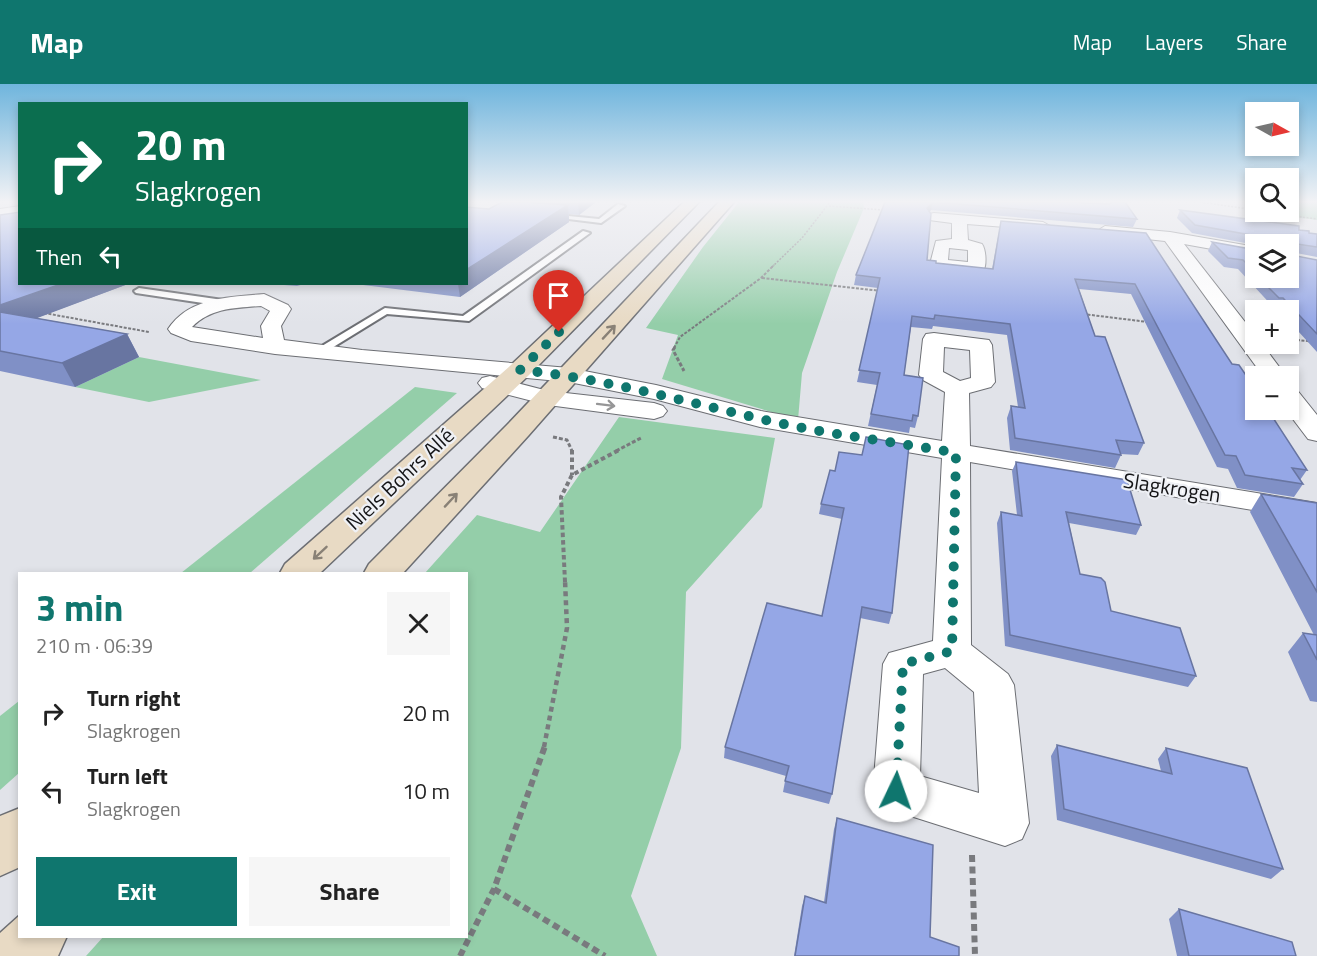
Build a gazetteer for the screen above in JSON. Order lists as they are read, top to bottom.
{
  "streets": {
    "street": ["Niels Bohrs Allé", "Slagkrogen"]
  },
  "crossings": [
    ["Niels Bohrs Allé", "Slagkrogen"]
  ],
  "north": "right",
  "page": {
    "header": "Map",
    "nav": ["Map", "Layers", "Share"],
    "map_buttons": ["+", "−"],
    "turn": ["20 m", "Slagkrogen"],
    "then": "Then",
    "heading": ["3 min", "210 m · 06:39"],
    "list": [
      {
        "name": "Turn right",
        "note": "Slagkrogen",
        "value": "20 m"
      },
      {
        "name": "Turn left",
        "note": "Slagkrogen",
        "value": "10 m"
      }
    ],
    "buttons": ["Exit", "Share"]
  }
}
